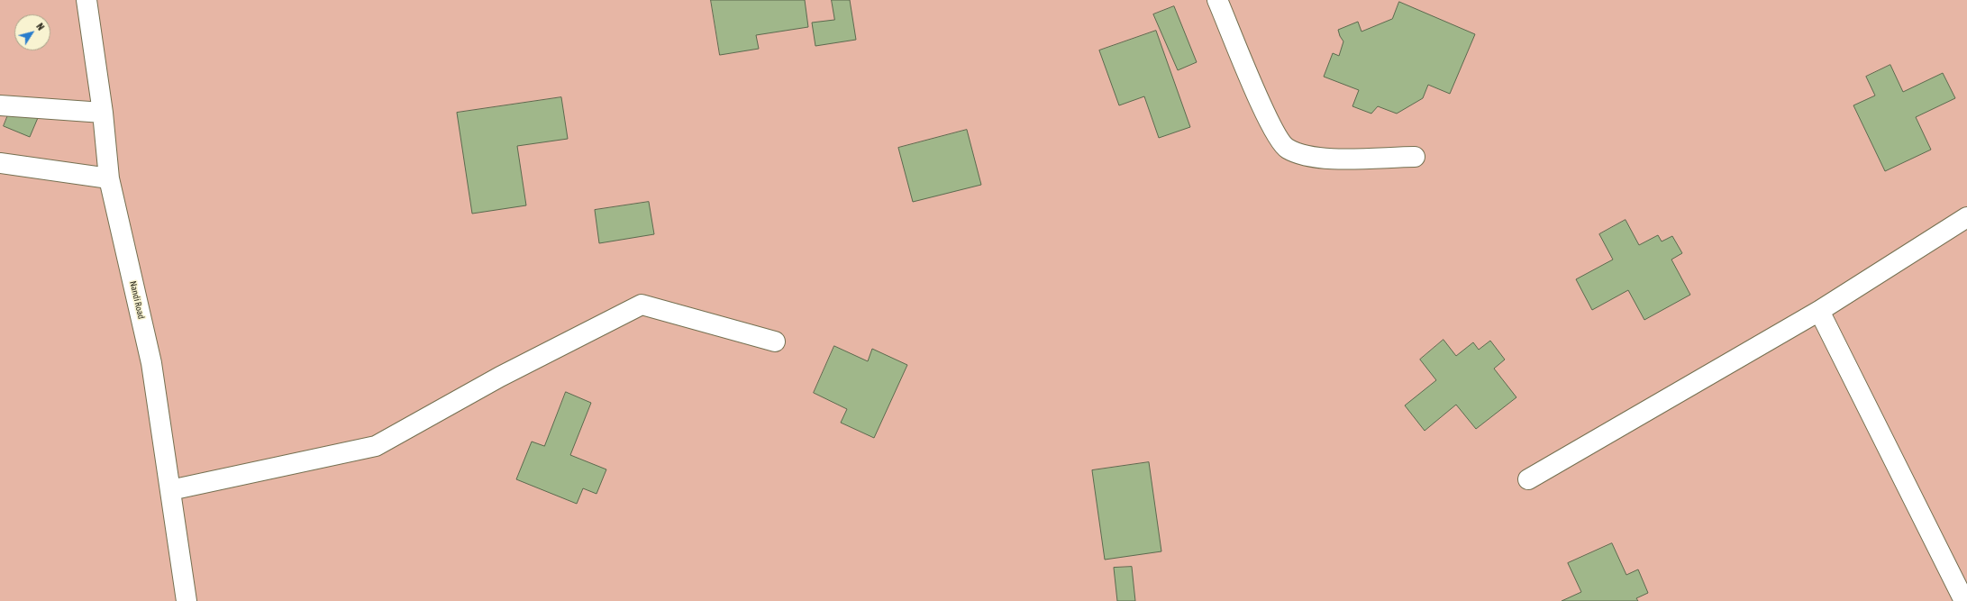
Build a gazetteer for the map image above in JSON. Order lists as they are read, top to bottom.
{
  "streets": {
    "street": ["Nandi Road"]
  },
  "north": "top right"
}
